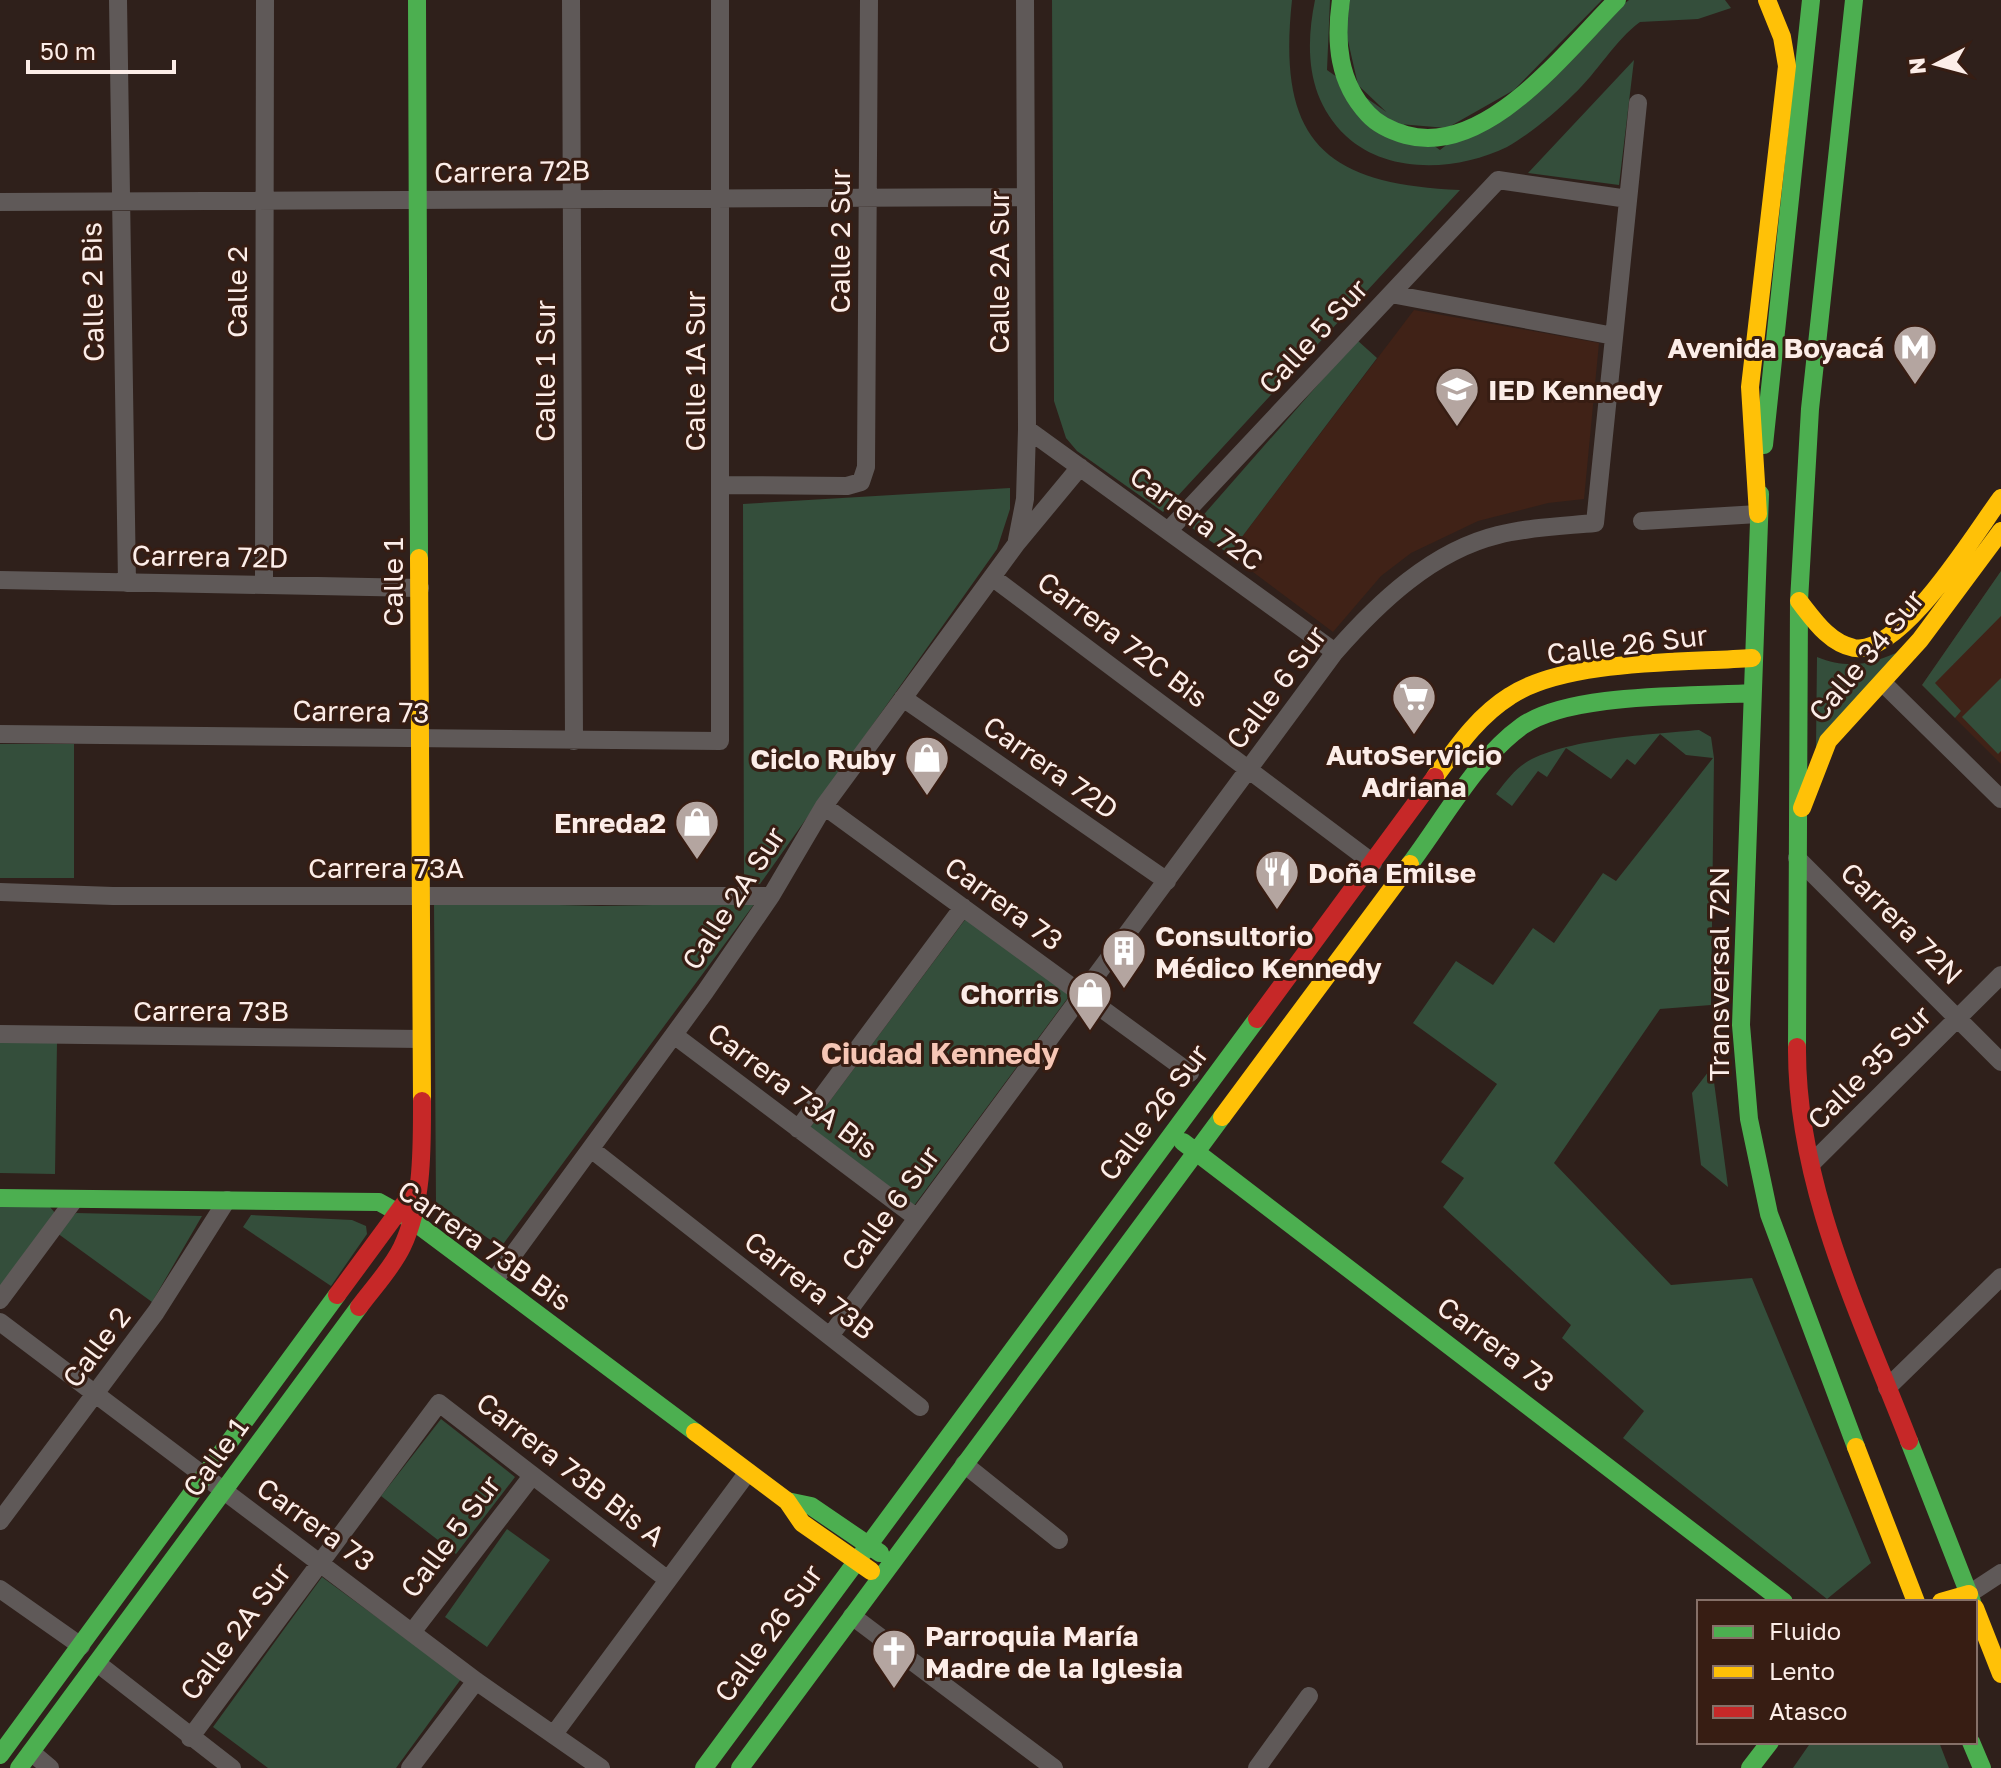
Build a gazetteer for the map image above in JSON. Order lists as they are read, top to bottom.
{
  "streets": {
    "main road": [
      "Calle 1",
      "Calle 26 Sur",
      "Calle 34 Sur",
      "Carrera 73",
      "Transversal 72N",
      "Carrera 73B Bis"
    ],
    "street": [
      "Carrera 72B",
      "Calle 2 Sur",
      "Calle 2A Sur",
      "Calle 2 Bis",
      "Calle 2",
      "Calle 5 Sur",
      "Calle 1 Sur",
      "Calle 1A Sur",
      "Carrera 72C",
      "Carrera 72D",
      "Carrera 72C Bis",
      "Calle 6 Sur",
      "Carrera 73A",
      "Carrera 72N",
      "Carrera 73B",
      "Calle 35 Sur",
      "Carrera 73A Bis",
      "Carrera 73B Bis A"
    ]
  },
  "crossings": [
    ["Carrera 72B", "Calle 2 Sur"],
    ["Carrera 72B", "Calle 2A Sur"],
    ["Carrera 72B", "Calle 2 Bis"],
    ["Carrera 72B", "Calle 2"],
    ["Carrera 72B", "Calle 1 Sur"],
    ["Carrera 72B", "Calle 1A Sur"],
    ["Carrera 72B", "Calle 1"],
    ["Calle 2 Sur", "Calle 1A Sur"],
    ["Calle 2A Sur", "Carrera 72C"],
    ["Calle 2A Sur", "Carrera 72D"],
    ["Calle 2A Sur", "Carrera 72C Bis"],
    ["Calle 2A Sur", "Carrera 73"],
    ["Calle 2A Sur", "Carrera 73A"],
    ["Calle 2A Sur", "Carrera 73B"],
    ["Calle 2A Sur", "Carrera 73A Bis"],
    ["Calle 2A Sur", "Carrera 73B Bis"],
    ["Calle 2A Sur", "Carrera 73B Bis A"],
    ["Calle 2 Bis", "Carrera 72D"],
    ["Calle 2", "Carrera 72D"],
    ["Calle 2", "Carrera 73"],
    ["Calle 2", "Carrera 73B Bis"],
    ["Calle 5 Sur", "Carrera 72C"],
    ["Calle 5 Sur", "Calle 6 Sur"],
    ["Calle 5 Sur", "Carrera 73"],
    ["Calle 5 Sur", "Carrera 73B Bis A"],
    ["Calle 1 Sur", "Carrera 73"],
    ["Calle 1A Sur", "Carrera 73"],
    ["Carrera 72C", "Calle 6 Sur"],
    ["Carrera 72D", "Calle 1"],
    ["Carrera 72D", "Calle 6 Sur"],
    ["Calle 1", "Carrera 73"],
    ["Calle 1", "Carrera 73A"],
    ["Calle 1", "Carrera 73B"],
    ["Calle 1", "Carrera 73B Bis"],
    ["Carrera 72C Bis", "Calle 26 Sur"],
    ["Carrera 72C Bis", "Calle 6 Sur"],
    ["Calle 26 Sur", "Carrera 73"],
    ["Calle 26 Sur", "Transversal 72N"],
    ["Calle 26 Sur", "Carrera 73B Bis"],
    ["Calle 6 Sur", "Carrera 73"],
    ["Calle 6 Sur", "Carrera 73B"],
    ["Calle 6 Sur", "Carrera 73A Bis"],
    ["Carrera 72N", "Calle 35 Sur"]
  ],
  "districts": ["Ciudad Kennedy"],
  "places": {
    "metro station": ["Avenida Boyacá"],
    "school or university": ["IED Kennedy"],
    "supermarket": ["AutoServicio Adriana"],
    "shop": ["Ciclo Ruby", "Enreda2", "Chorris"],
    "restaurant": ["Doña Emilse"],
    "building": ["Consultorio Médico Kennedy"],
    "church": ["Parroquia María Madre de la Iglesia"]
  },
  "legend": ["Fluido", "Lento", "Atasco"],
  "scale_bar": "50 m",
  "north": "left"
}
